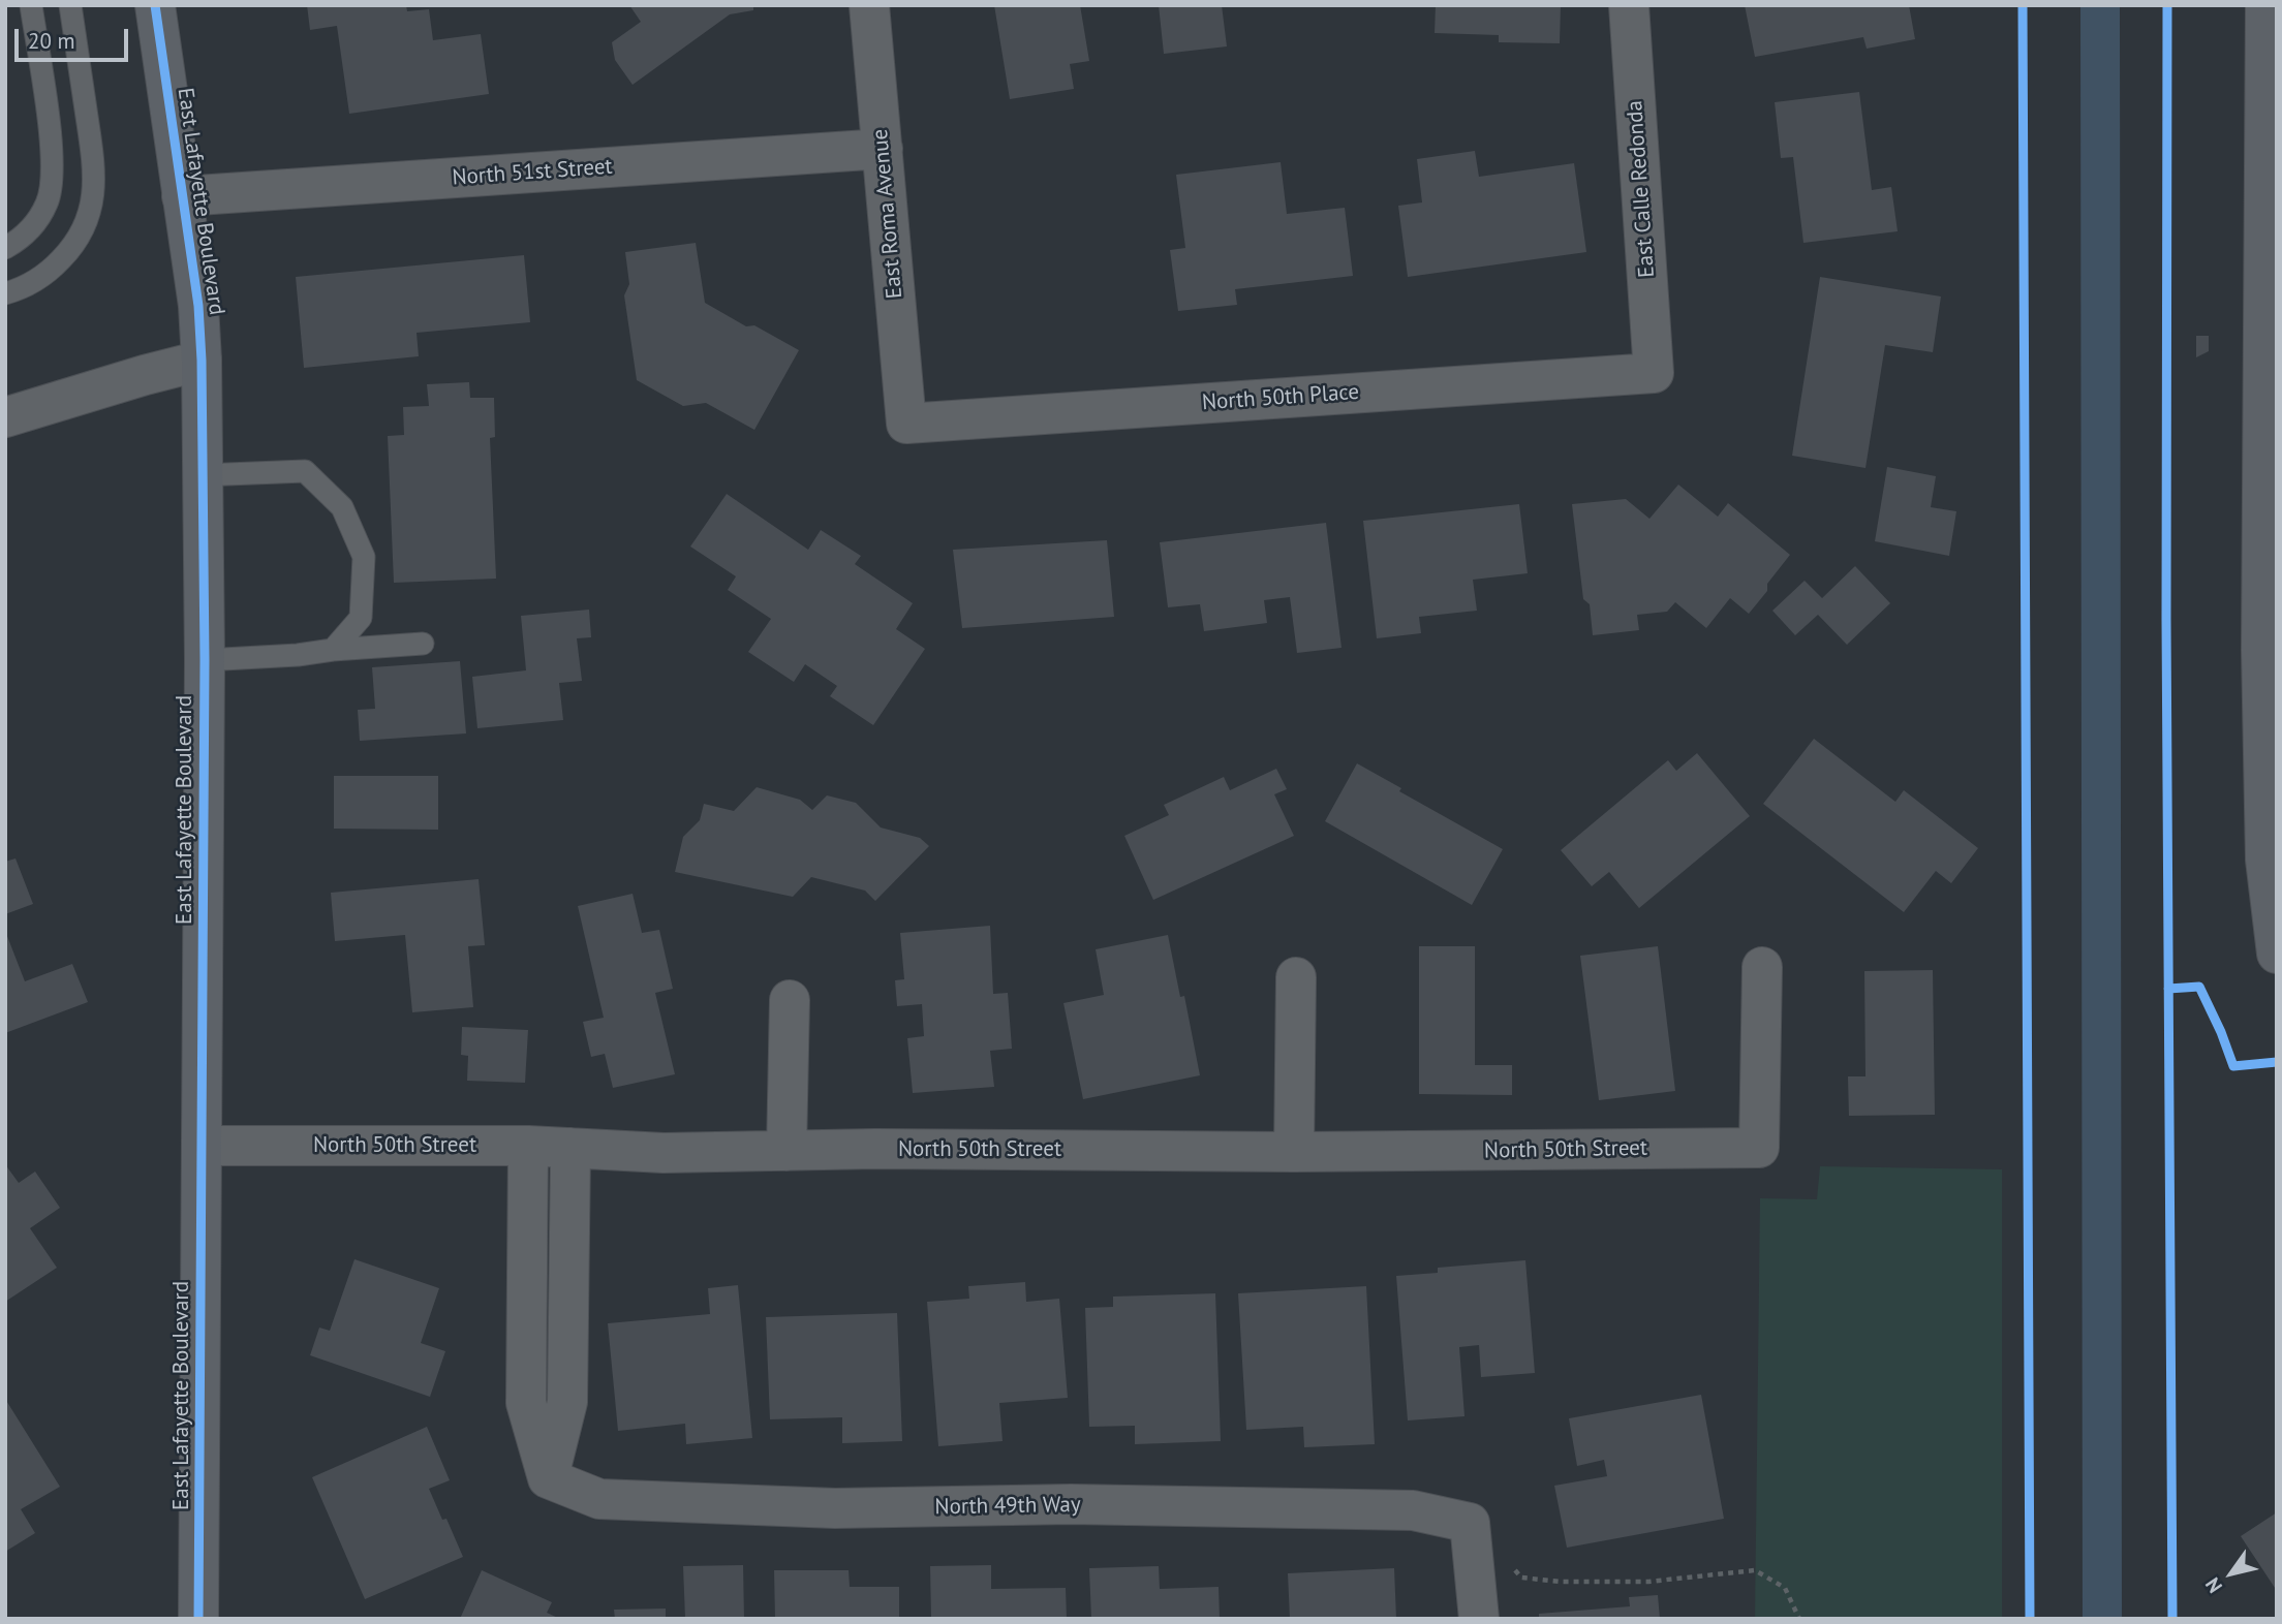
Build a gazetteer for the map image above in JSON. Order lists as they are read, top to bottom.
{
  "streets": {
    "street": [
      "North 51st Street",
      "East Calle Redonda",
      "East Lafayette Boulevard",
      "East Roma Avenue",
      "North 50th Place",
      "North 50th Street",
      "North 49th Way"
    ]
  },
  "crossings": [
    ["North 51st Street", "East Lafayette Boulevard"],
    ["North 51st Street", "East Roma Avenue"],
    ["East Calle Redonda", "North 50th Place"],
    ["East Lafayette Boulevard", "North 50th Street"],
    ["East Roma Avenue", "North 50th Place"]
  ],
  "scale_bar": "20 m",
  "north": "bottom left"
}
